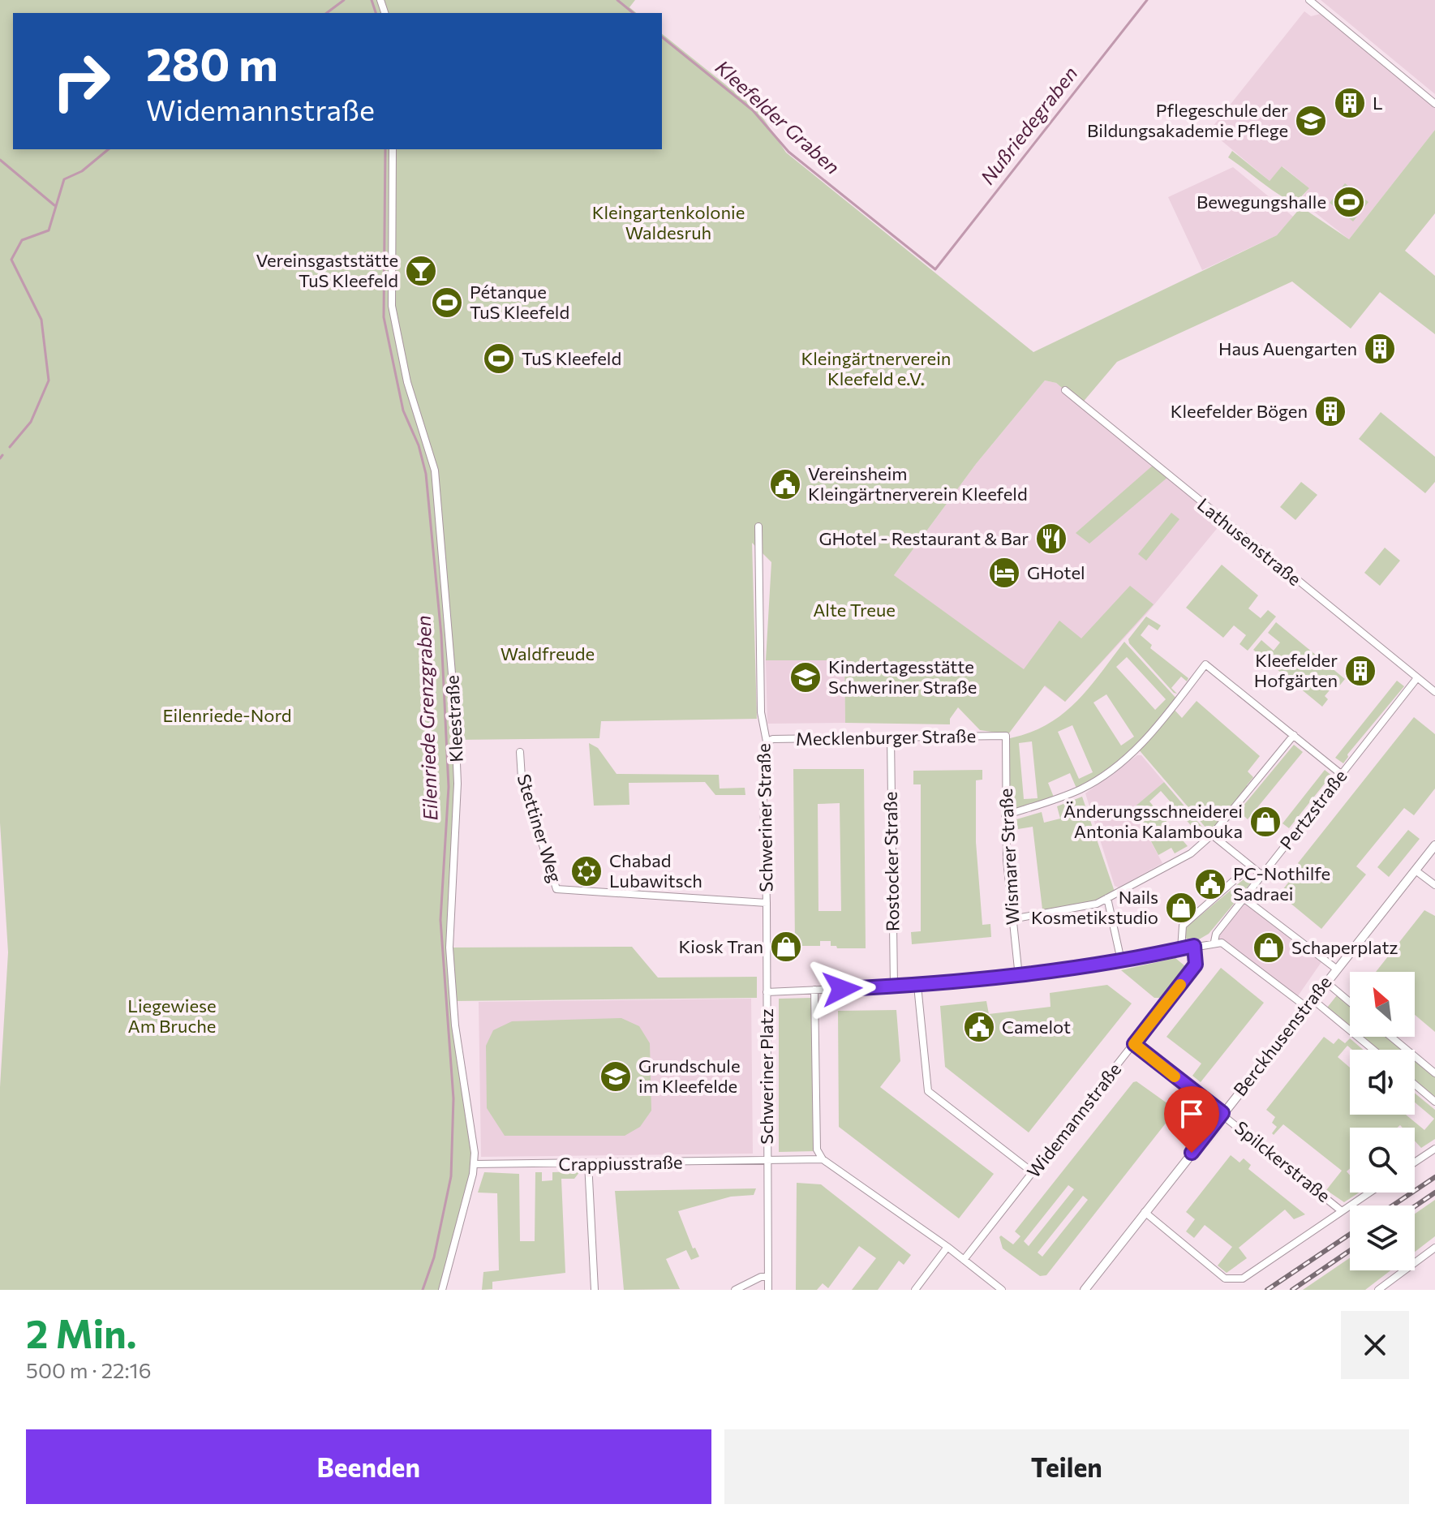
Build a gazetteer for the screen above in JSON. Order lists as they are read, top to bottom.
{
  "streets": {
    "street": [
      "Lathusenstraße",
      "Kleestraße",
      "Mecklenburger Straße",
      "Pertzstraße",
      "Schweriner Straße",
      "Stettiner Weg",
      "Wismarer Straße",
      "Rostocker Straße",
      "Berckhusenstraße",
      "Schweriner Platz",
      "Widemannstraße",
      "Spilckerstraße",
      "Crappiusstraße"
    ]
  },
  "crossings": [
    ["Lathusenstraße", "Pertzstraße"],
    ["Kleestraße", "Crappiusstraße"],
    ["Mecklenburger Straße", "Schweriner Straße"],
    ["Mecklenburger Straße", "Wismarer Straße"],
    ["Mecklenburger Straße", "Rostocker Straße"],
    ["Schweriner Straße", "Stettiner Weg"],
    ["Schweriner Straße", "Schweriner Platz"],
    ["Berckhusenstraße", "Spilckerstraße"],
    ["Schweriner Platz", "Crappiusstraße"],
    ["Widemannstraße", "Spilckerstraße"]
  ],
  "water": ["Kleefelder Graben", "Nußriedegraben", "Eilenriede Grenzgraben"],
  "parks": [
    "Kleingartenkolonie Waldesruh",
    "Kleingärtnerverein Kleefeld e.V.",
    "Alte Treue",
    "Waldfreude",
    "Eilenriede-Nord",
    "Liegewiese Am Bruche"
  ],
  "places": {
    "building": [
      "L",
      "Haus Auengarten",
      "Kleefelder Bögen",
      "Kleefelder Hofgärten"
    ],
    "school or university": ["Pflegeschule der Bildungsakademie Pflege", "Kindertagesstätte Schweriner Straße", "Grundschule im Kleefelde"],
    "sports": ["Bewegungshalle", "Pétanque TuS Kleefeld", "TuS Kleefeld"],
    "bar": ["Vereinsgaststätte TuS Kleefeld"],
    "public building": ["Vereinsheim Kleingärtnerverein Kleefeld", "PC-Nothilfe Sadraei", "Camelot"],
    "restaurant": ["GHotel - Restaurant & Bar"],
    "hotel": ["GHotel"],
    "shop": [
      "Änderungsschneiderei Antonia Kalambouka",
      "Nails Kosmetikstudio",
      "Kiosk Tran",
      "Schaperplatz"
    ],
    "synagogue": ["Chabad Lubawitsch"]
  },
  "north": "top left",
  "page": {
    "turn": ["280 m", "Widemannstraße"],
    "heading": ["2 Min.", "500 m · 22:16"],
    "buttons": ["Beenden", "Teilen"]
  }
}
